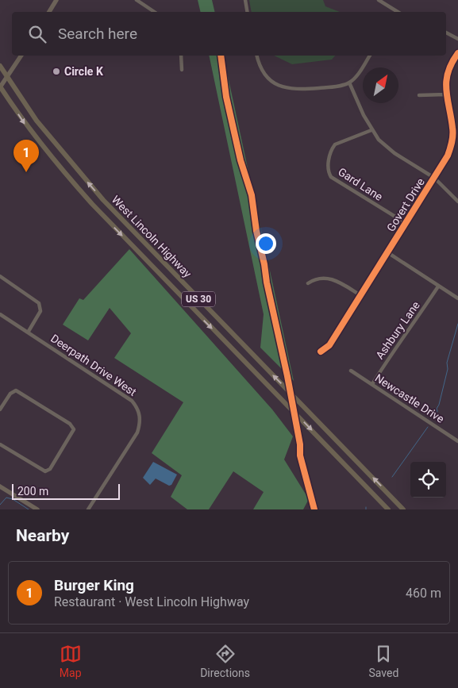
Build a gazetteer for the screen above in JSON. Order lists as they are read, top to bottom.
{
  "streets": {
    "main road": ["West Lincoln Highway", "US 30"],
    "street": [
      "Gard Lane",
      "Govert Drive",
      "Ashbury Lane",
      "Deerpath Drive West",
      "Newcastle Drive"
    ]
  },
  "crossings": [
    ["Gard Lane", "Govert Drive"],
    ["Ashbury Lane", "Newcastle Drive"]
  ],
  "places": ["Circle K"],
  "scale_bar": "200 m",
  "north": "top right",
  "page": {
    "search": "Search here",
    "pins": "1",
    "scale": "200 m",
    "heading": "Nearby",
    "list": [
      {
        "mark": "1",
        "name": "Burger King",
        "note": "Restaurant · West Lincoln Highway",
        "value": "460 m"
      }
    ],
    "nav": ["Map", "Directions", "Saved"]
  }
}
